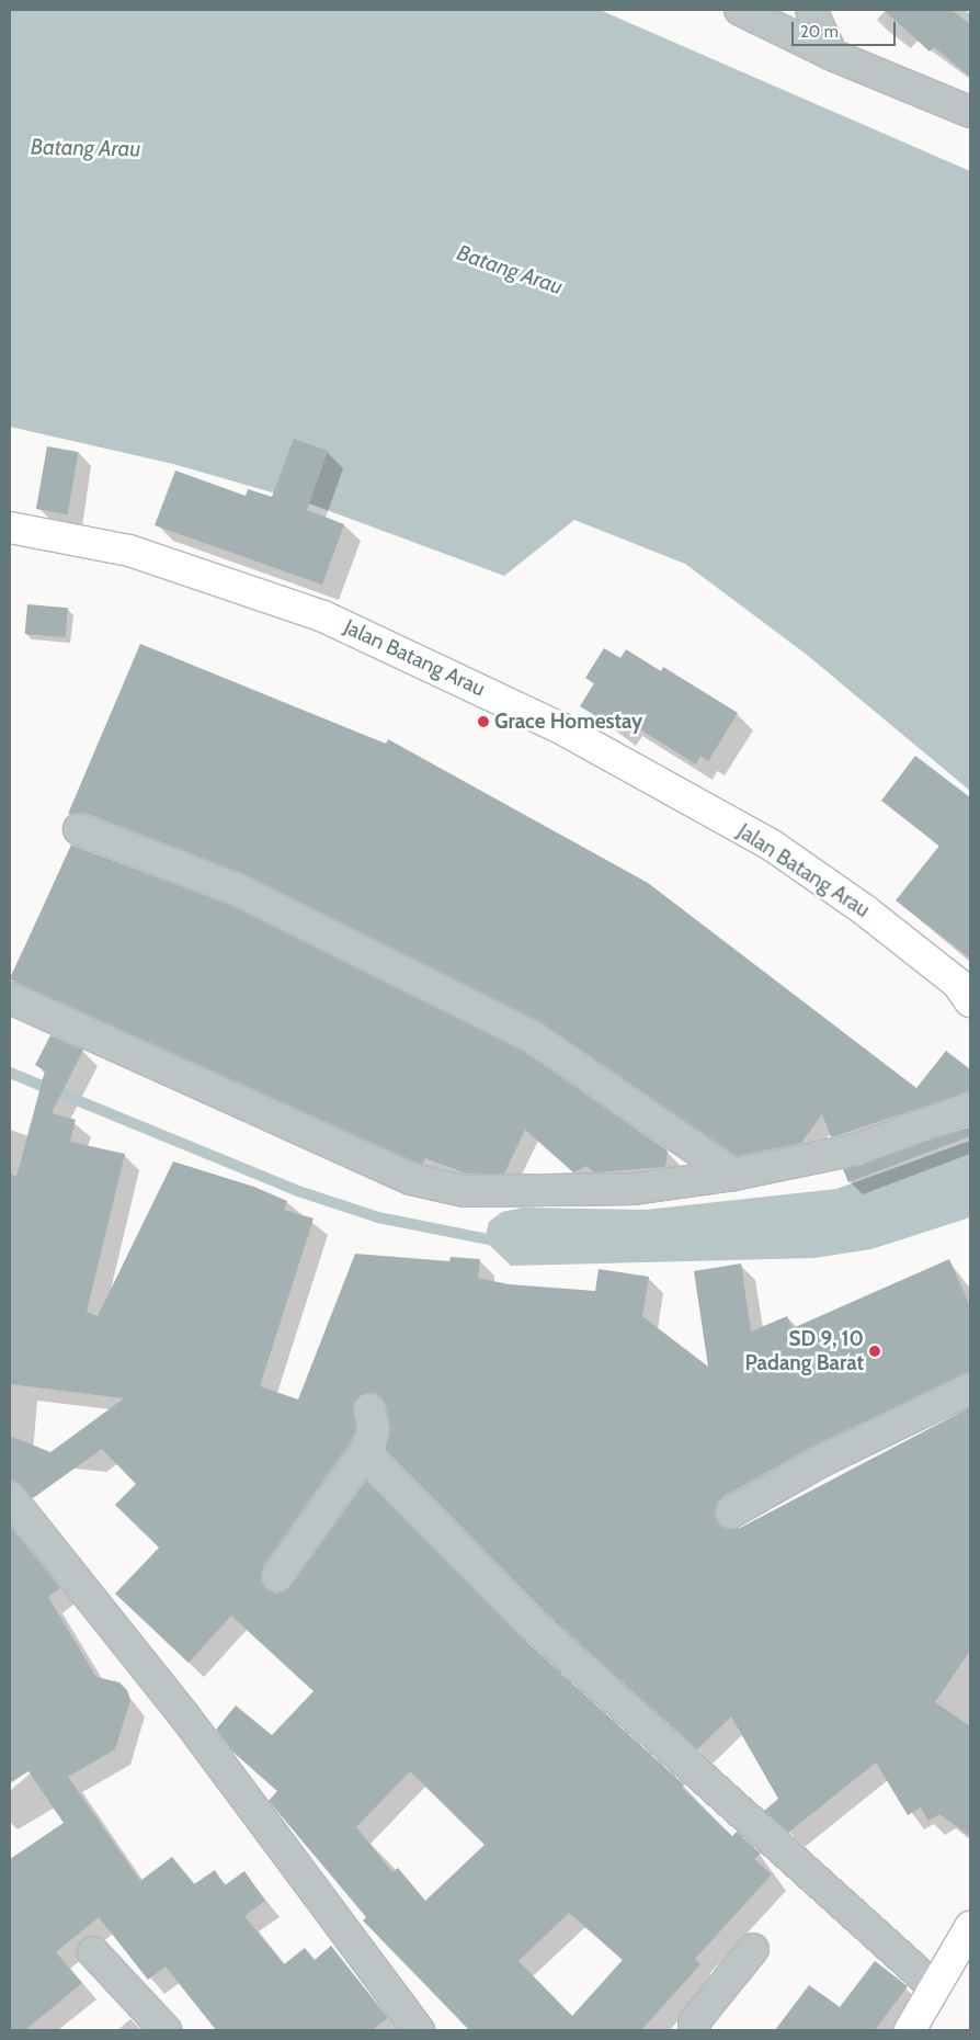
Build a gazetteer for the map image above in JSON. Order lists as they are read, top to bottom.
{
  "streets": {
    "main road": ["Jalan Batang Arau"]
  },
  "water": ["Batang Arau"],
  "places": ["Grace Homestay", "SD 9, 10 Padang Barat"],
  "scale_bar": "20 m"
}
